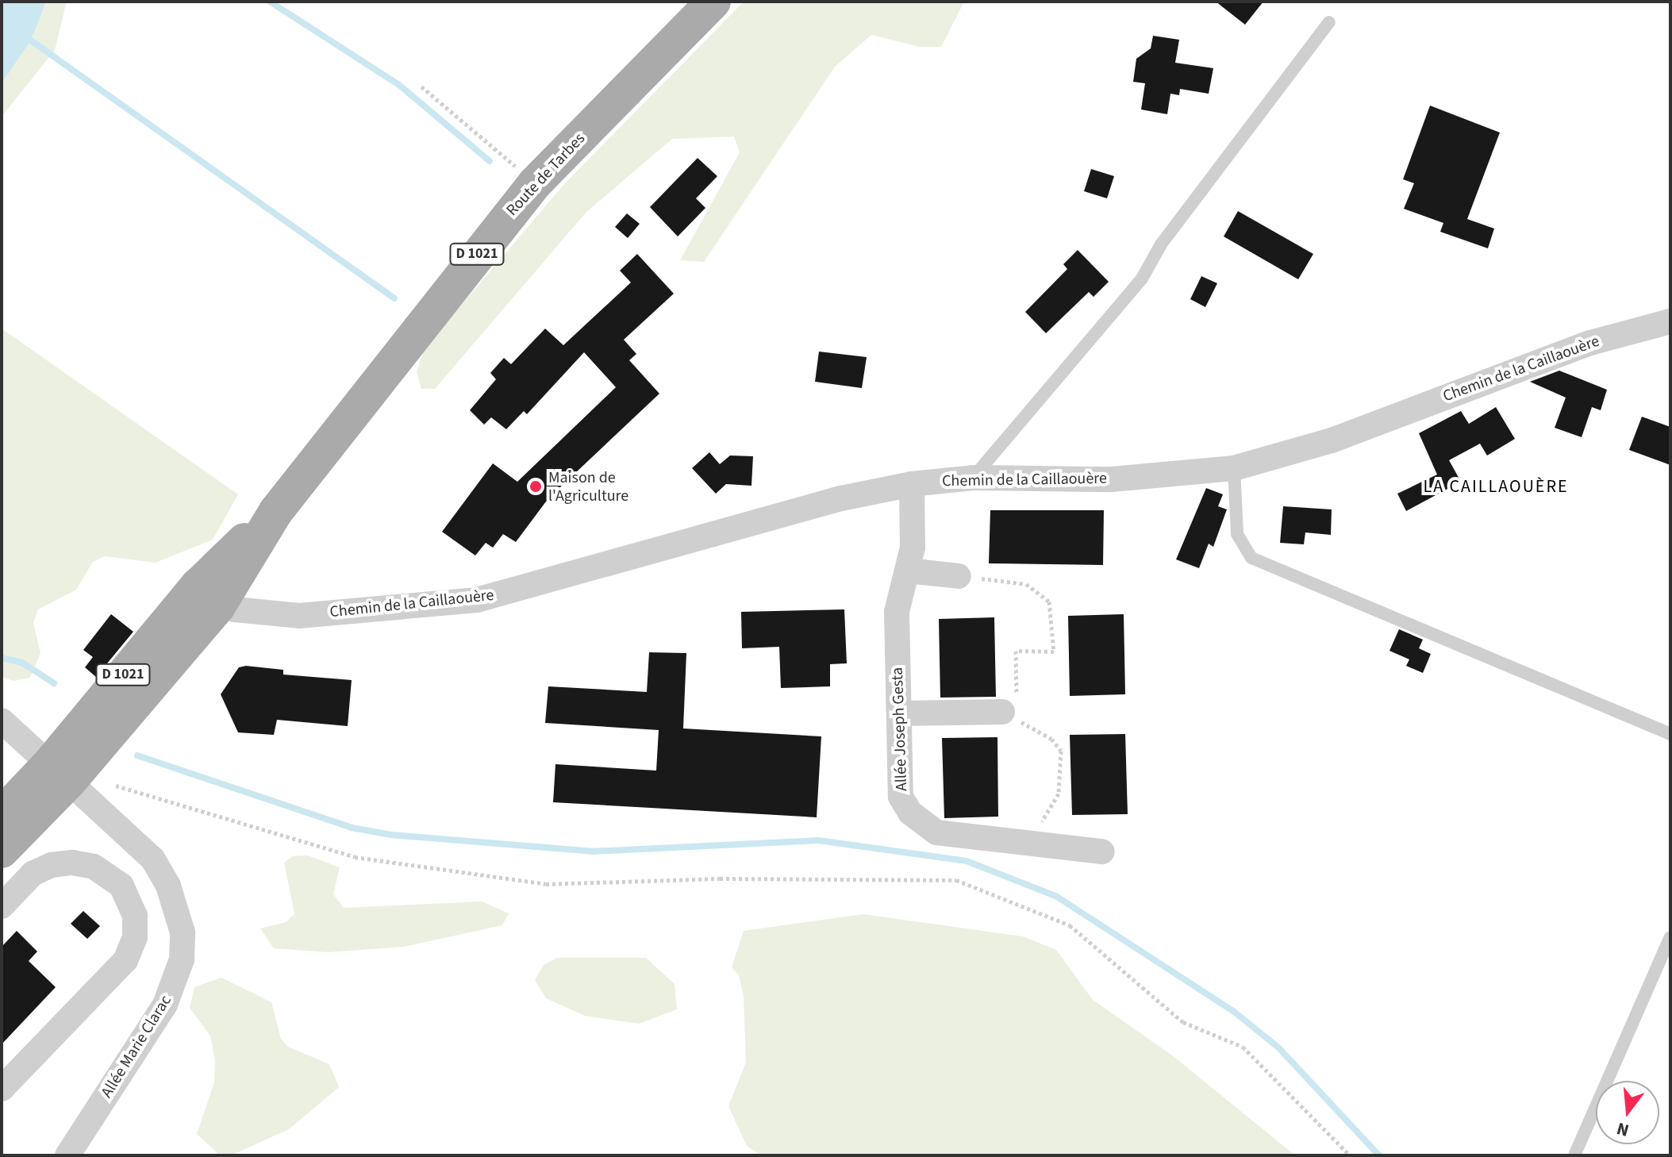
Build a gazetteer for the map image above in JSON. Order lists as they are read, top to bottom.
{
  "streets": {
    "main road": ["Route de Tarbes", "D 1021"],
    "street": ["Chemin de la Caillaouère", "Allée Joseph Gesta", "Allée Marie Clarac"]
  },
  "crossings": [
    ["Route de Tarbes", "D 1021"],
    ["Route de Tarbes", "Chemin de la Caillaouère"],
    ["D 1021", "Chemin de la Caillaouère"],
    ["D 1021", "Allée Marie Clarac"],
    ["Chemin de la Caillaouère", "Allée Joseph Gesta"]
  ],
  "districts": ["LA CAILLAOUÈRE"],
  "places": ["Maison de l'Agriculture"],
  "north": "bottom"
}
